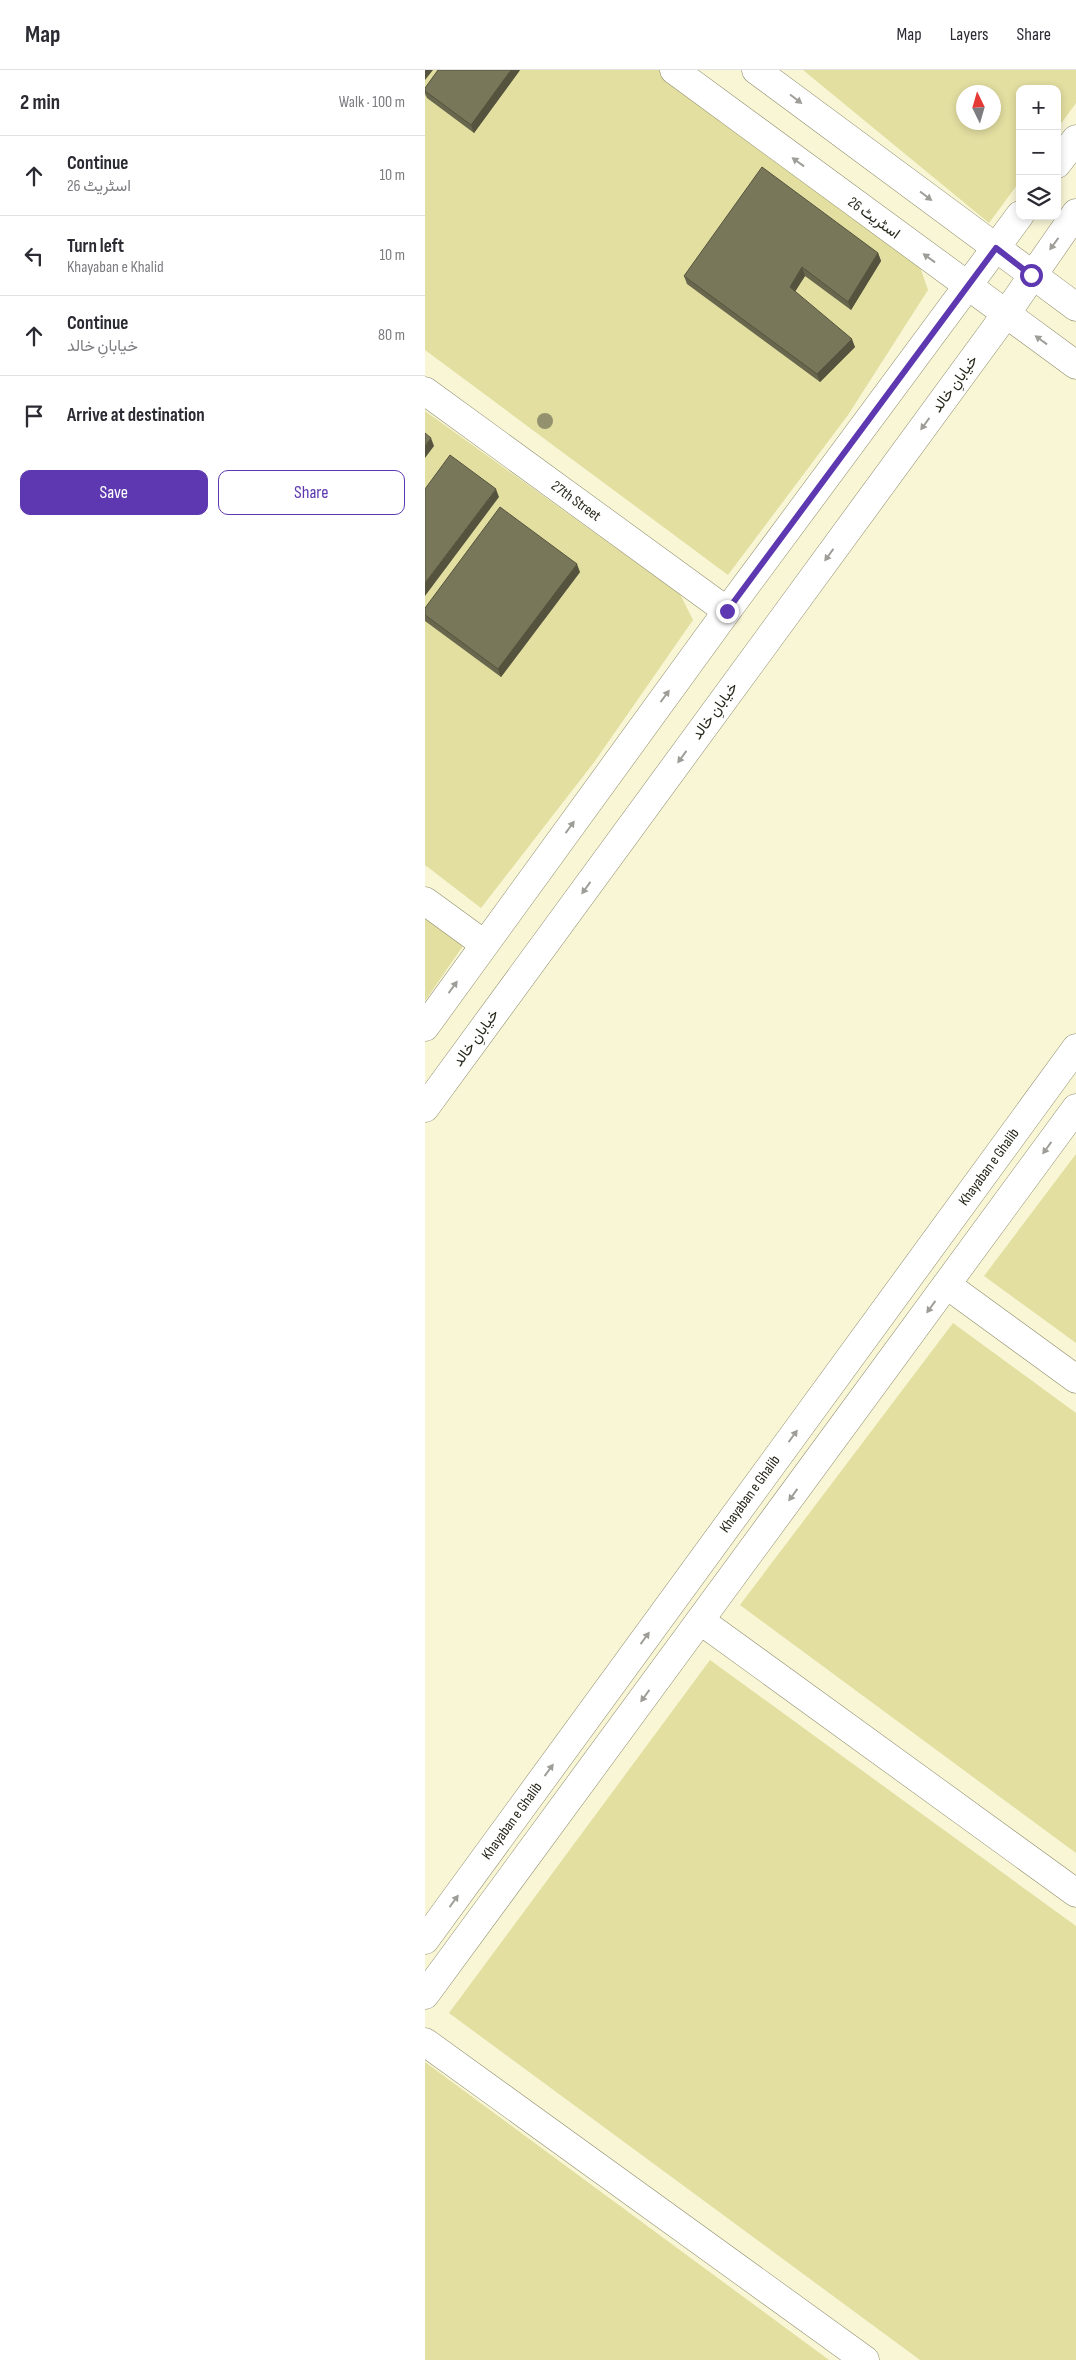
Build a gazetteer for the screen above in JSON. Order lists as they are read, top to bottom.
{
  "streets": {
    "street": [
      "اسٹریٹ 26",
      "خیابانِ خالد",
      "27th Street",
      "Khayaban e Ghalib"
    ]
  },
  "crossings": [
    ["اسٹریٹ 26", "خیابانِ خالد"]
  ],
  "north": "top",
  "page": {
    "header": "Map",
    "nav": ["Map", "Layers", "Share"],
    "heading": ["2 min", "Walk · 100 m"],
    "map_buttons": ["+", "−"],
    "list": [
      ["Continue", "اسٹریٹ 26", "10 m"],
      ["Turn left", "Khayaban e Khalid", "10 m"],
      ["Continue", "خیابانِ خالد", "80 m"],
      "Arrive at destination"
    ],
    "buttons": ["Save", "Share"]
  }
}
